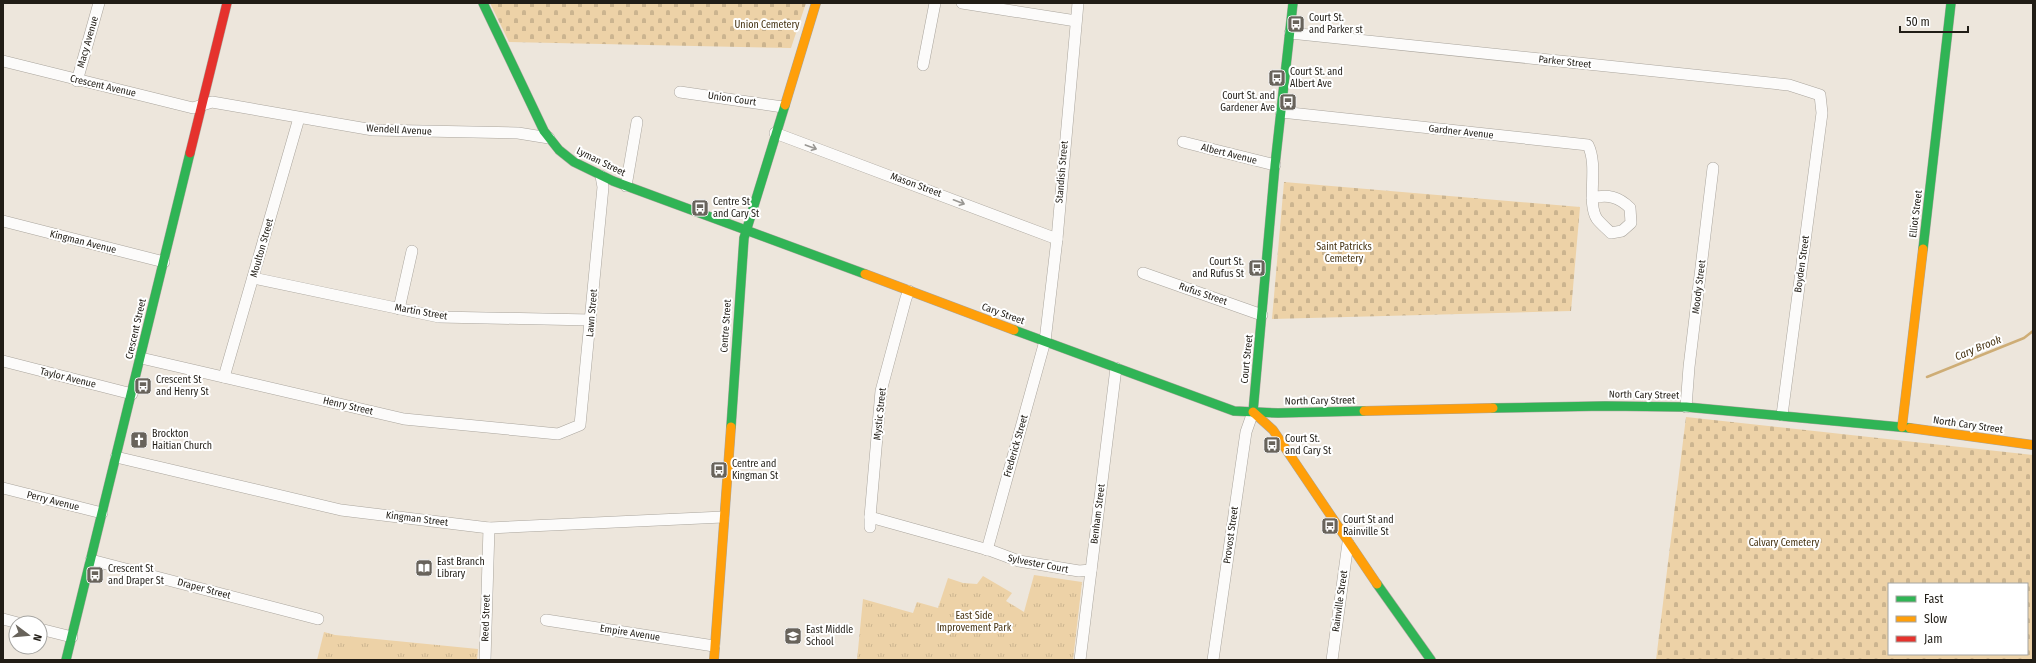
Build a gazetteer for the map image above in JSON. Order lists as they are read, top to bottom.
{
  "streets": {
    "main road": [
      "Lyman Street",
      "Elliot Street",
      "Cary Street",
      "Centre Street",
      "Crescent Street",
      "Court Street",
      "North Cary Street"
    ],
    "street": [
      "Macy Avenue",
      "Parker Street",
      "Crescent Avenue",
      "Union Court",
      "Wendell Avenue",
      "Gardner Avenue",
      "Albert Avenue",
      "Standish Street",
      "Mason Street",
      "Kingman Avenue",
      "Moulton Street",
      "Boyden Street",
      "Moody Street",
      "Rufus Street",
      "Martin Street",
      "Lawn Street",
      "Taylor Avenue",
      "Henry Street",
      "Mystic Street",
      "Frederick Street",
      "Perry Avenue",
      "Benham Street",
      "Kingman Street",
      "Provost Street",
      "Sylvester Court",
      "Draper Street",
      "Rainville Street",
      "Reed Street",
      "Empire Avenue"
    ]
  },
  "crossings": [
    ["Macy Avenue", "Crescent Avenue"],
    ["Parker Street", "Boyden Street"],
    ["Parker Street", "Court Street"],
    ["Crescent Avenue", "Wendell Avenue"],
    ["Crescent Avenue", "Crescent Street"],
    ["Union Court", "Centre Street"],
    ["Wendell Avenue", "Lyman Street"],
    ["Wendell Avenue", "Moulton Street"],
    ["Wendell Avenue", "Crescent Street"],
    ["Gardner Avenue", "Court Street"],
    ["Albert Avenue", "Court Street"],
    ["Lyman Street", "Lawn Street"],
    ["Lyman Street", "Cary Street"],
    ["Lyman Street", "Centre Street"],
    ["Standish Street", "Mason Street"],
    ["Standish Street", "Cary Street"],
    ["Standish Street", "Frederick Street"],
    ["Mason Street", "Centre Street"],
    ["Elliot Street", "North Cary Street"],
    ["Kingman Avenue", "Crescent Street"],
    ["Moulton Street", "Martin Street"],
    ["Moulton Street", "Henry Street"],
    ["Boyden Street", "North Cary Street"],
    ["Moody Street", "North Cary Street"],
    ["Rufus Street", "Court Street"],
    ["Martin Street", "Lawn Street"],
    ["Lawn Street", "Henry Street"],
    ["Cary Street", "Centre Street"],
    ["Cary Street", "Court Street"],
    ["Cary Street", "North Cary Street"],
    ["Cary Street", "Mystic Street"],
    ["Cary Street", "Frederick Street"],
    ["Cary Street", "Benham Street"],
    ["Cary Street", "Provost Street"],
    ["Centre Street", "Kingman Street"],
    ["Centre Street", "Empire Avenue"],
    ["Crescent Street", "Taylor Avenue"],
    ["Crescent Street", "Henry Street"],
    ["Crescent Street", "Perry Avenue"],
    ["Crescent Street", "Kingman Street"],
    ["Crescent Street", "Draper Street"],
    ["Court Street", "North Cary Street"],
    ["Court Street", "Provost Street"],
    ["North Cary Street", "Provost Street"],
    ["Mystic Street", "Sylvester Court"],
    ["Frederick Street", "Sylvester Court"],
    ["Benham Street", "Sylvester Court"],
    ["Kingman Street", "Reed Street"]
  ],
  "one_way": ["Mason Street"],
  "water": ["Cary Brook"],
  "parks": [
    "Union Cemetery",
    "Saint Patricks Cemetery",
    "Calvary Cemetery",
    "East Side Improvement Park"
  ],
  "places": {
    "bus stop": [
      "Court St. and Parker st",
      "Court St. and Albert Ave",
      "Court St. and Gardener Ave",
      "Centre St and Cary St",
      "Court St. and Rufus St",
      "Crescent St and Henry St",
      "Court St. and Cary St",
      "Centre and Kingman St",
      "Court St and Rainville St",
      "Crescent St and Draper St"
    ],
    "church": ["Brockton Haitian Church"],
    "library": ["East Branch Library"],
    "school or university": ["East Middle School"]
  },
  "legend": ["Fast", "Slow", "Jam"],
  "scale_bar": "50 m",
  "north": "right"
}
